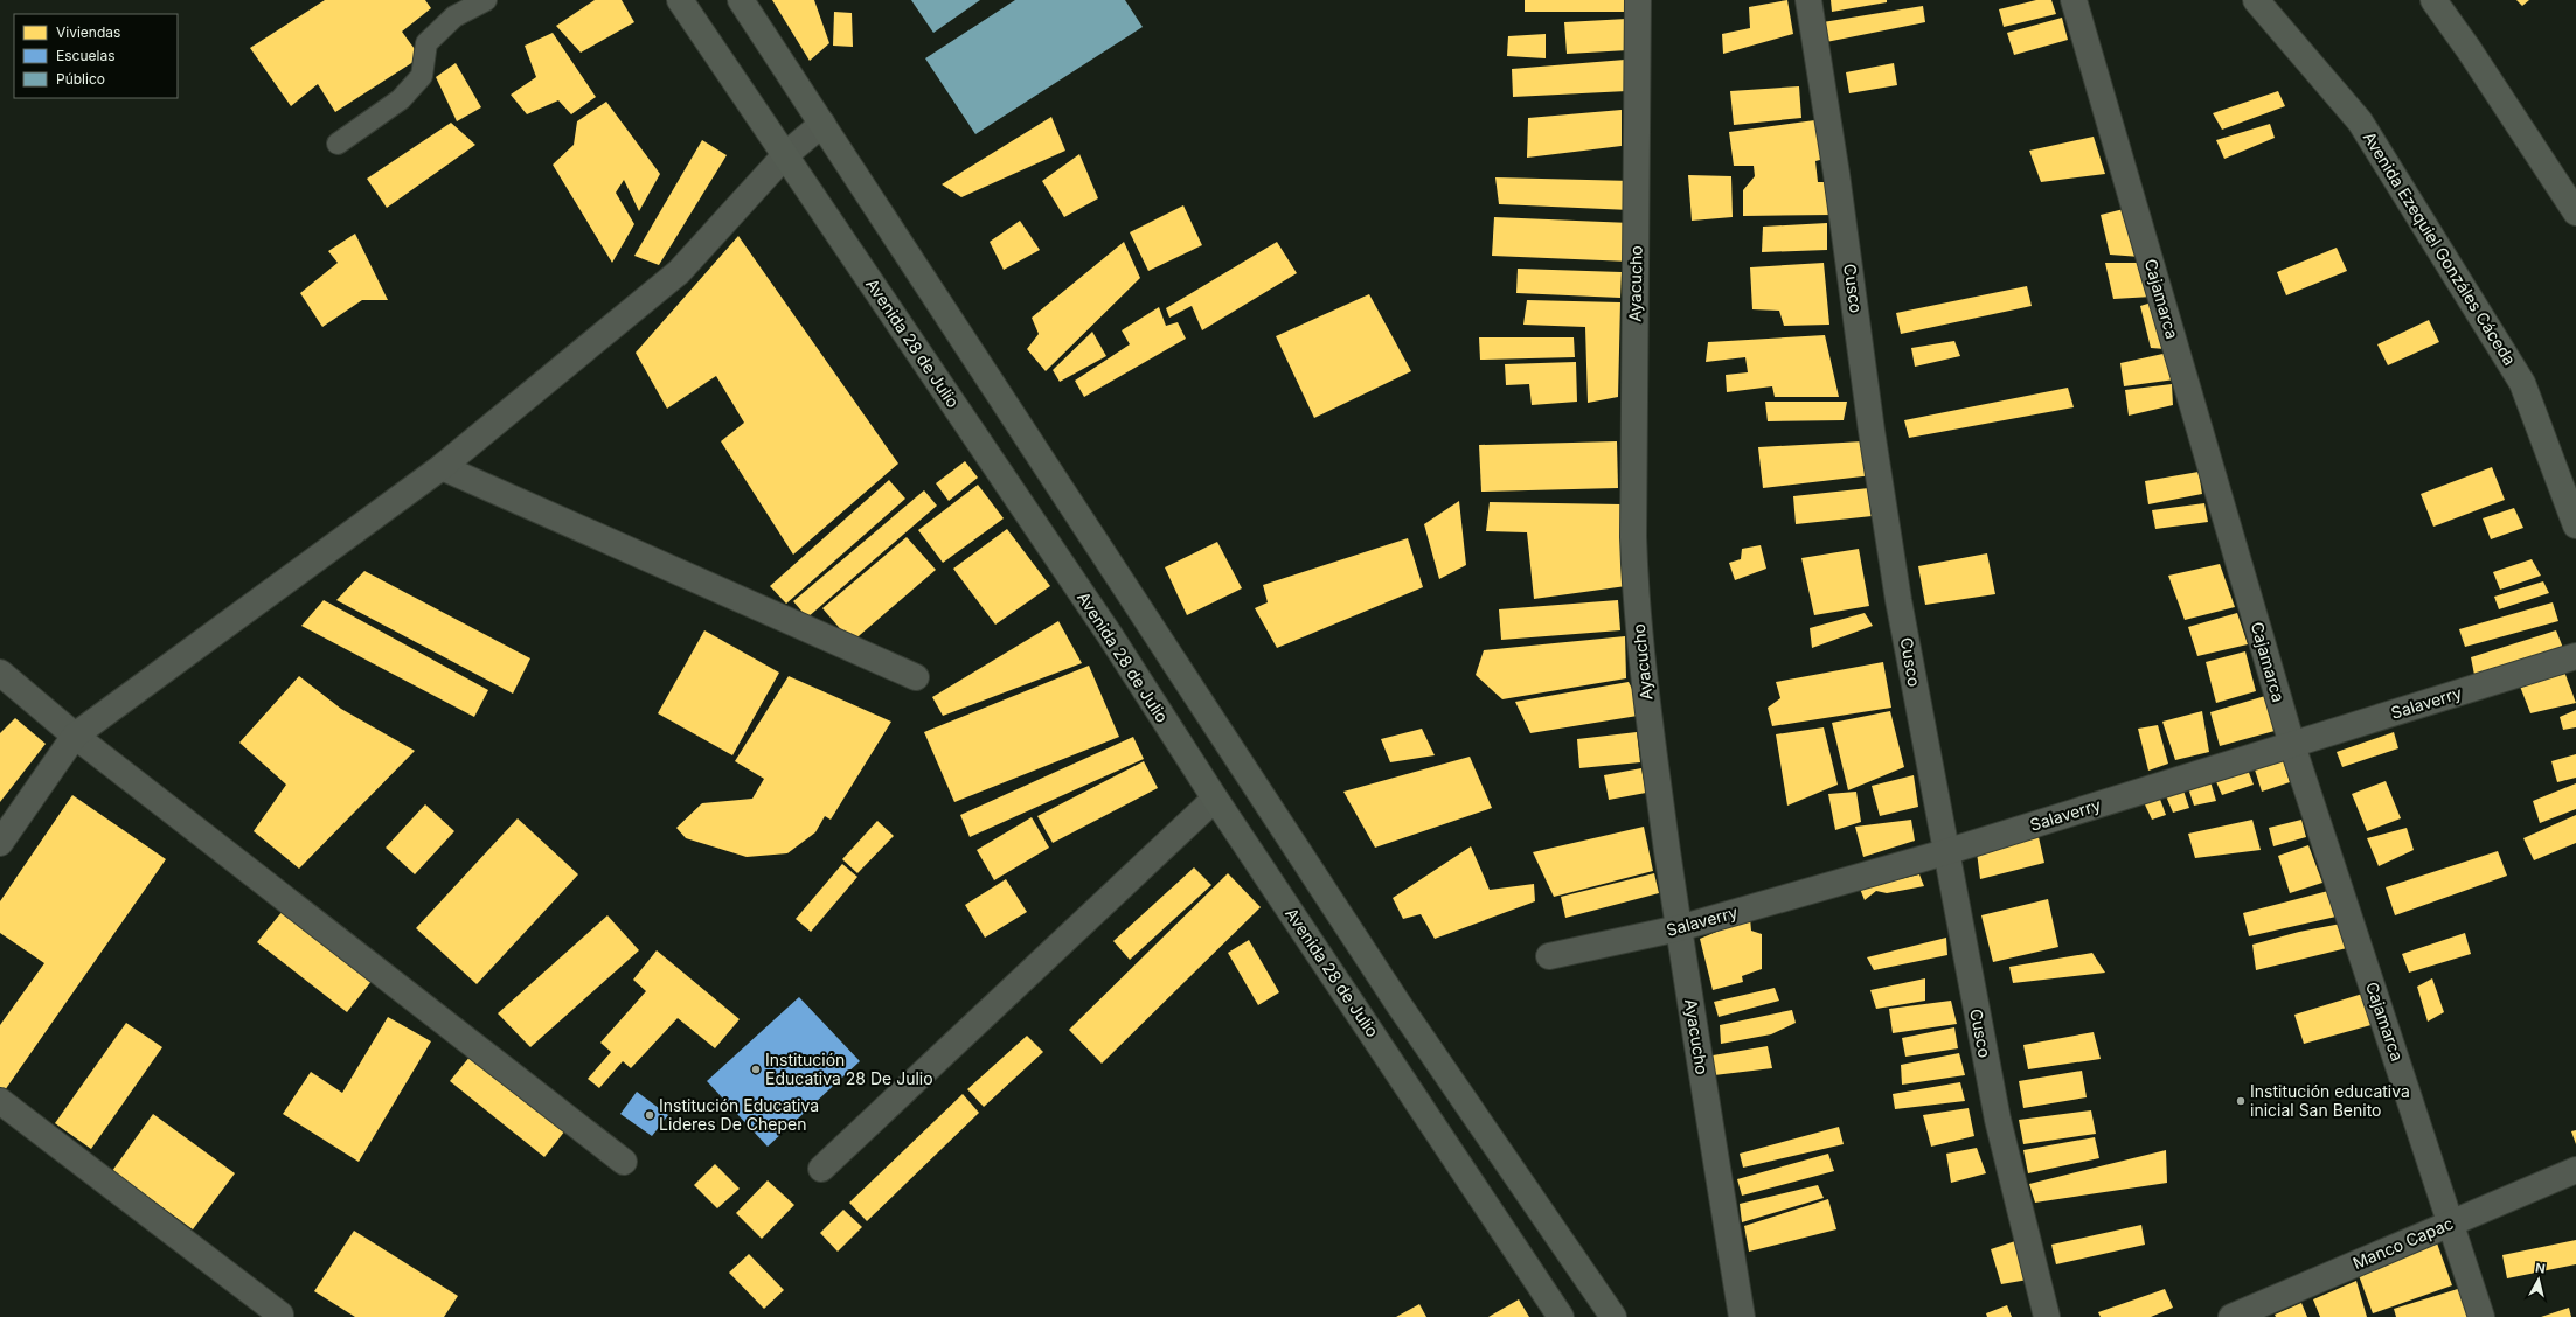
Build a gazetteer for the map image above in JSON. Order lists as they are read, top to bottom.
{
  "streets": {
    "street": [
      "Avenida Ezequiel Gonzáles Cáceda",
      "Ayacucho",
      "Cusco",
      "Cajamarca",
      "Avenida 28 de Julio",
      "Salaverry",
      "Manco Capac"
    ]
  },
  "crossings": [
    ["Ayacucho", "Salaverry"],
    ["Cusco", "Salaverry"],
    ["Cajamarca", "Salaverry"],
    ["Cajamarca", "Manco Capac"]
  ],
  "places": ["Institución Educativa 28 De Julio", "Institución educativa inicial San Benito", "Institución Educativa Lideres De Chepen"],
  "legend": ["Viviendas", "Escuelas", "Público"],
  "north": "top"
}
